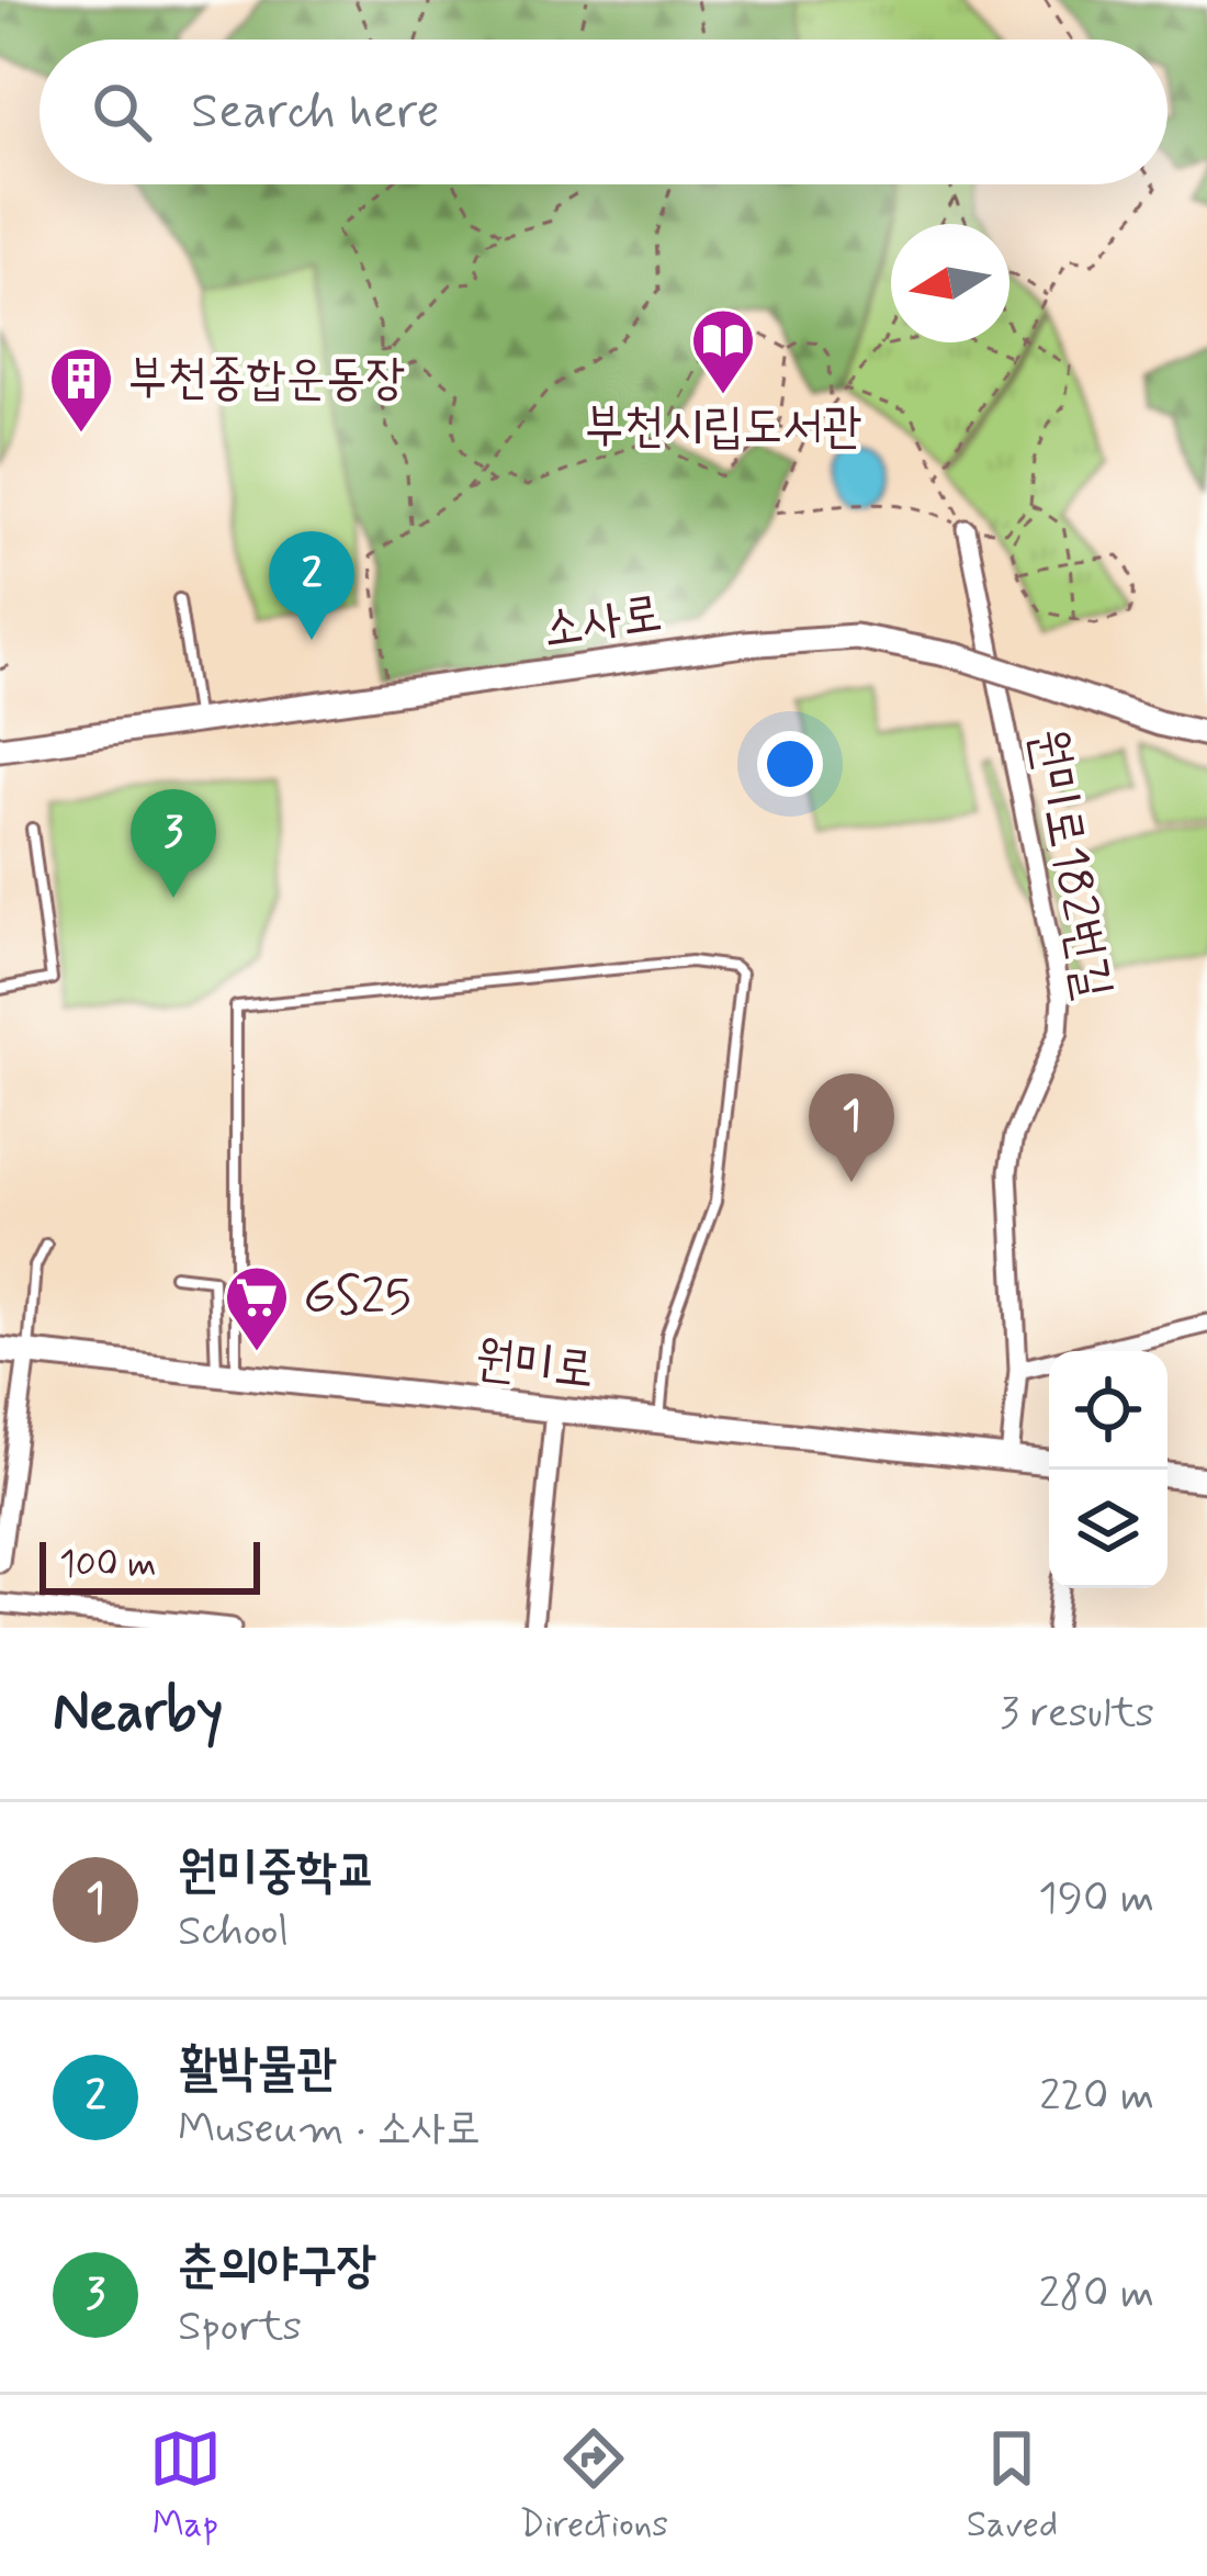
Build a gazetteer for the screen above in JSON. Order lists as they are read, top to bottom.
{
  "streets": {
    "street": ["소사로", "원미로182번길", "원미로"]
  },
  "crossings": [
    ["원미로182번길", "원미로"]
  ],
  "places": {
    "library": ["부천시립도서관"],
    "building": ["부천종합운동장"],
    "supermarket": ["GS25"]
  },
  "scale_bar": "100 m",
  "north": "left",
  "page": {
    "search": "Search here",
    "pins": ["2", "3", "1"],
    "scale": "100 m",
    "heading": ["Nearby", "3 results"],
    "list": [
      {
        "mark": "1",
        "name": "원미중학교",
        "note": "School",
        "value": "190 m"
      },
      {
        "mark": "2",
        "name": "활박물관",
        "note": "Museum · 소사로",
        "value": "220 m"
      },
      {
        "mark": "3",
        "name": "춘의야구장",
        "note": "Sports",
        "value": "280 m"
      }
    ],
    "nav": ["Map", "Directions", "Saved"]
  }
}
